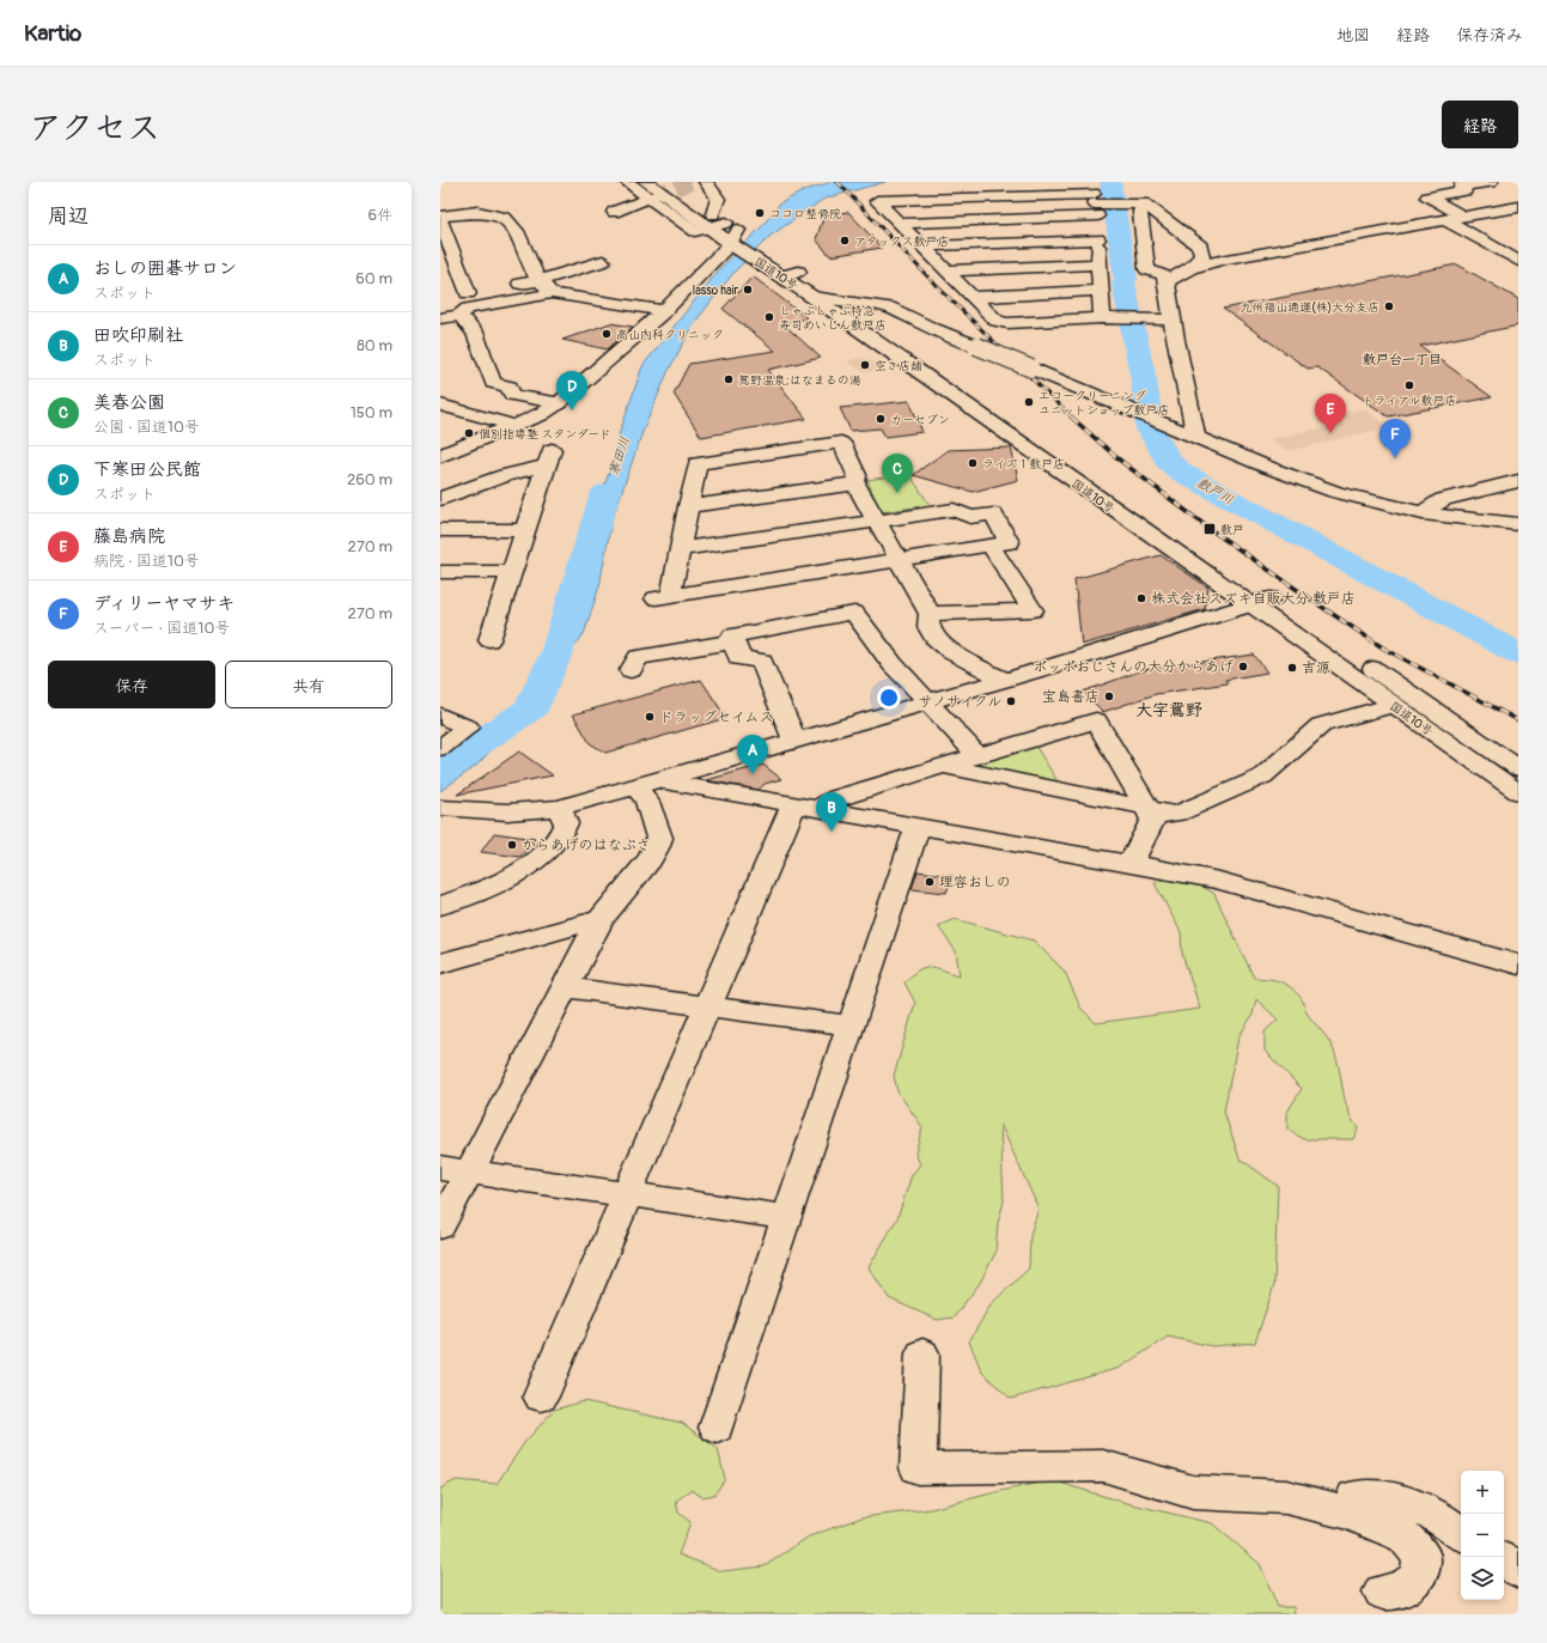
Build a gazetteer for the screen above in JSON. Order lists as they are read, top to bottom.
{
  "streets": {
    "main road": ["国道10号"]
  },
  "districts": ["敷戸台一丁目", "大字鴛野"],
  "water": ["寒田川", "敷戸川"],
  "places": {
    "other": [
      "ココロ整骨院",
      "アタックス敷戸店",
      "lasso hair",
      "九州福山通運(株)大分支店",
      "しゃぶしゃぶ特急 寿司めいじん敷戸店",
      "高山内科クリニック",
      "空き店舗",
      "鴛野温泉;はなまるの湯",
      "トライアル敷戸店",
      "エコークリーニング ユニットショップ敷戸店",
      "カーセブン",
      "個別指導塾 スタンダード",
      "ライズ１敷戸店",
      "株式会社スズキ自販大分 敷戸店",
      "ポッポおじさんの大分からあげ",
      "吉源",
      "宝島書店",
      "サノサイクル",
      "ドラッグセイムス",
      "からあげのはなぶさ",
      "理容おしの"
    ],
    "transit": ["敷戸"]
  },
  "page": {
    "header": "Kartio",
    "nav": ["地図", "経路", "保存済み"],
    "title": "アクセス",
    "buttons": [
      "経路",
      ["保存", "共有"]
    ],
    "heading": ["周辺", "6件"],
    "list": [
      {
        "mark": "A",
        "name": "おしの囲碁サロン",
        "note": "スポット",
        "value": "60 m"
      },
      {
        "mark": "B",
        "name": "田吹印刷社",
        "note": "スポット",
        "value": "80 m"
      },
      {
        "mark": "C",
        "name": "美春公園",
        "note": "公園 · 国道10号",
        "value": "150 m"
      },
      {
        "mark": "D",
        "name": "下寒田公民館",
        "note": "スポット",
        "value": "260 m"
      },
      {
        "mark": "E",
        "name": "藤島病院",
        "note": "病院 · 国道10号",
        "value": "270 m"
      },
      {
        "mark": "F",
        "name": "ディリーヤマサキ",
        "note": "スーパー · 国道10号",
        "value": "270 m"
      }
    ],
    "pins": [
      "D",
      "E",
      "F",
      "C",
      "A",
      "B"
    ],
    "map_buttons": ["+", "−"]
  }
}
